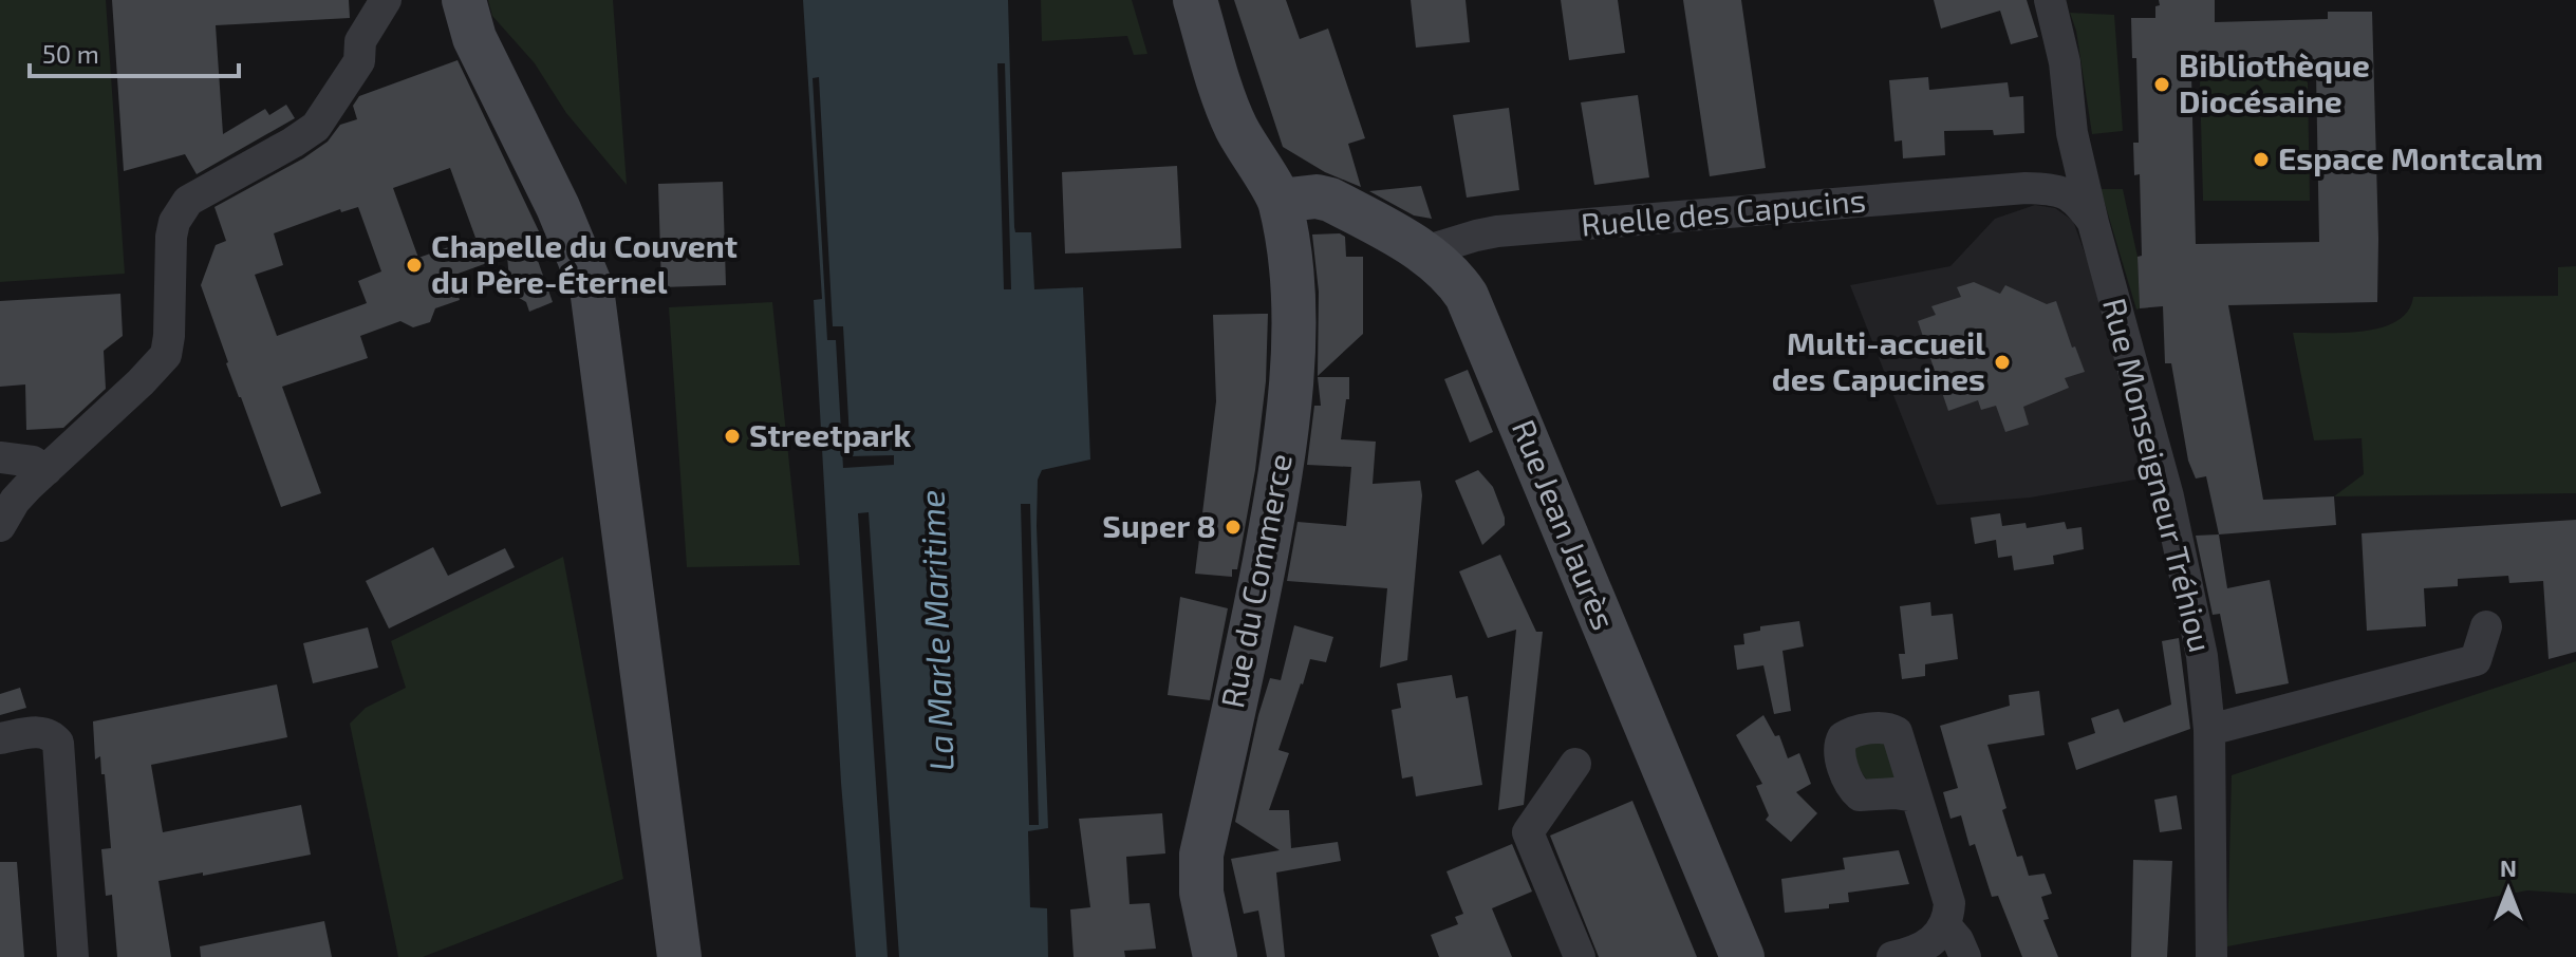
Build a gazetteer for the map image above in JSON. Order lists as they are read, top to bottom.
{
  "streets": {
    "main road": ["Rue Jean Jaurès", "Rue du Commerce"],
    "street": ["Ruelle des Capucins", "Rue Monseigneur Tréhiou"]
  },
  "crossings": [
    ["Ruelle des Capucins", "Rue Monseigneur Tréhiou"],
    ["Ruelle des Capucins", "Rue Jean Jaurès"],
    ["Rue Jean Jaurès", "Rue du Commerce"]
  ],
  "water": ["La Marle Maritime"],
  "places": [
    "Bibliothèque Diocésaine",
    "Espace Montcalm",
    "Chapelle du Couvent du Père-Éternel",
    "Multi-accueil des Capucines",
    "Streetpark",
    "Super 8"
  ],
  "scale_bar": "50 m",
  "north": "top"
}
